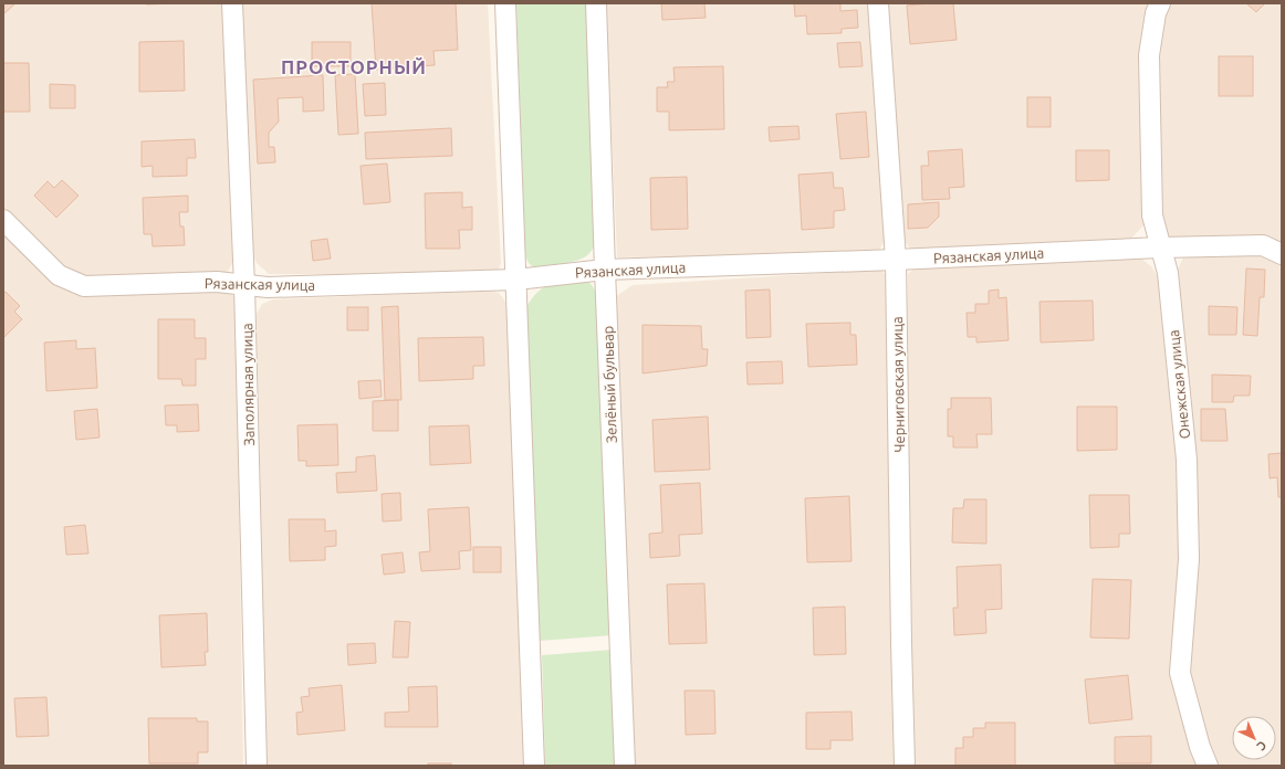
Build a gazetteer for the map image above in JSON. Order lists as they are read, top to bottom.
{
  "streets": {
    "street": [
      "Рязанская улица",
      "Заполярная улица",
      "Зелёный бульвар",
      "Черниговская улица",
      "Онежская улица"
    ]
  },
  "crossings": [
    ["Рязанская улица", "Заполярная улица"],
    ["Рязанская улица", "Зелёный бульвар"],
    ["Рязанская улица", "Черниговская улица"],
    ["Рязанская улица", "Онежская улица"]
  ],
  "districts": ["ПРОСТОРНЫЙ"],
  "north": "bottom right"
}
